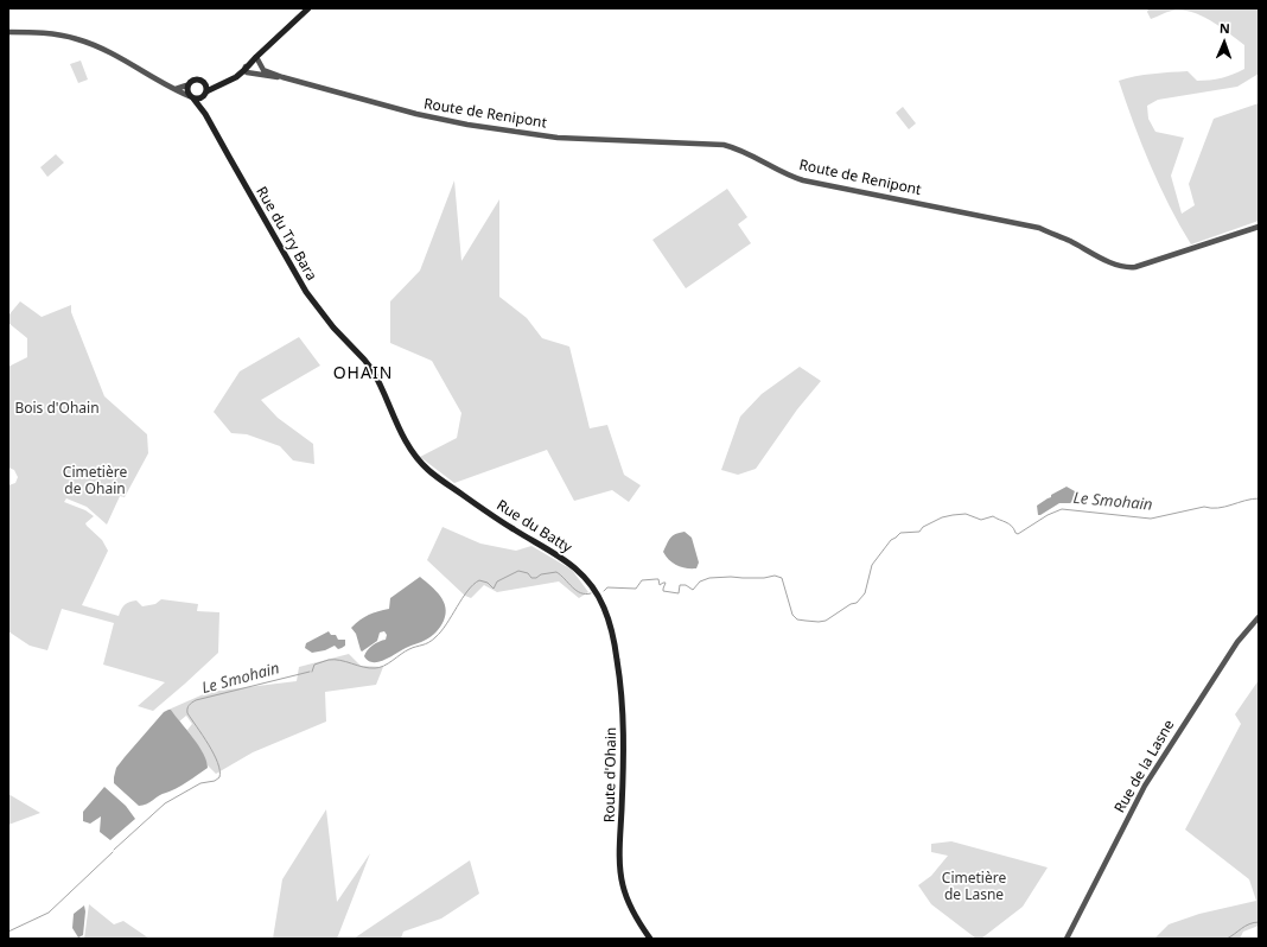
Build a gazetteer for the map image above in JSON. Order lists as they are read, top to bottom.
{
  "streets": {
    "main road": ["Rue du Try Bara", "Rue du Batty", "Route d'Ohain"],
    "street": ["Route de Renipont", "Rue de la Lasne"]
  },
  "crossings": [
    ["Rue du Try Bara", "Rue du Batty"],
    ["Rue du Batty", "Route d'Ohain"]
  ],
  "districts": ["OHAIN"],
  "water": ["Le Smohain"],
  "parks": ["Bois d'Ohain", "Cimetière de Ohain", "Cimetière de Lasne"],
  "north": "top"
}
